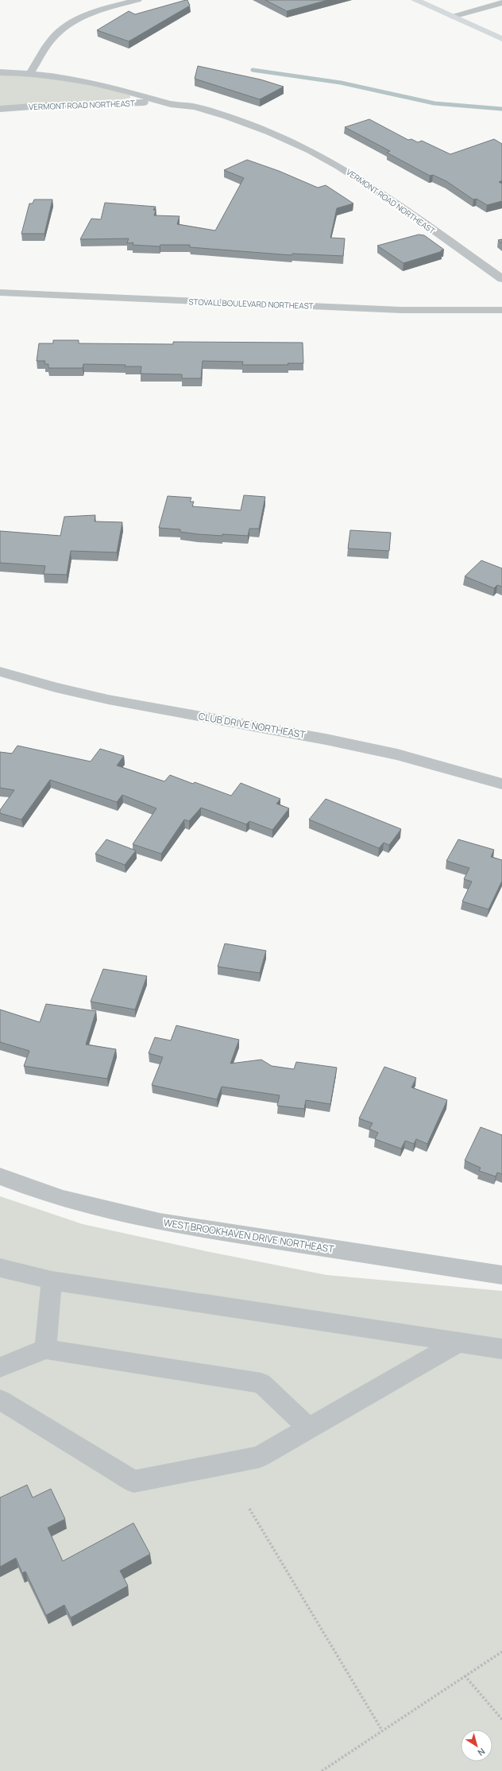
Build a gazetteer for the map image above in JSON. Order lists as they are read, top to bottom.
{
  "streets": {
    "street": [
      "VERMONT ROAD NORTHEAST",
      "STOVALL BOULEVARD NORTHEAST",
      "CLUB DRIVE NORTHEAST",
      "WEST BROOKHAVEN DRIVE NORTHEAST"
    ]
  },
  "north": "bottom right"
}
